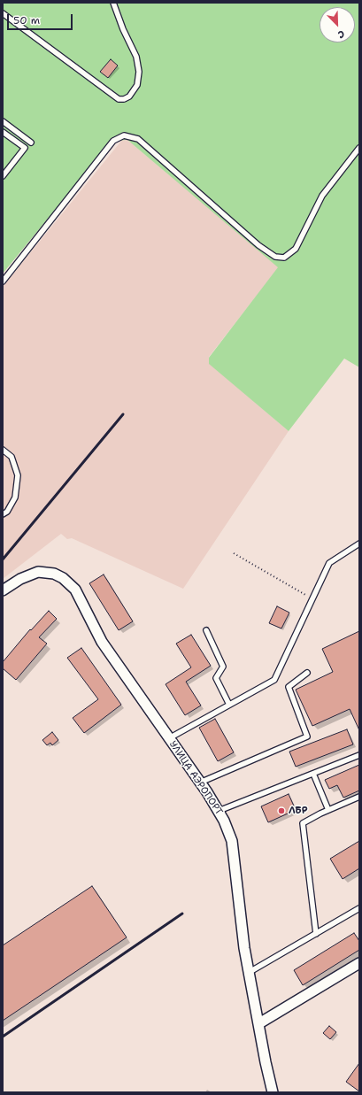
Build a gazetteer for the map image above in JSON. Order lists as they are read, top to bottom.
{
  "streets": {
    "street": ["УЛИЦА АЭРОПОРТ"]
  },
  "places": ["ЛБР"],
  "scale_bar": "50 m",
  "north": "bottom right"
}
